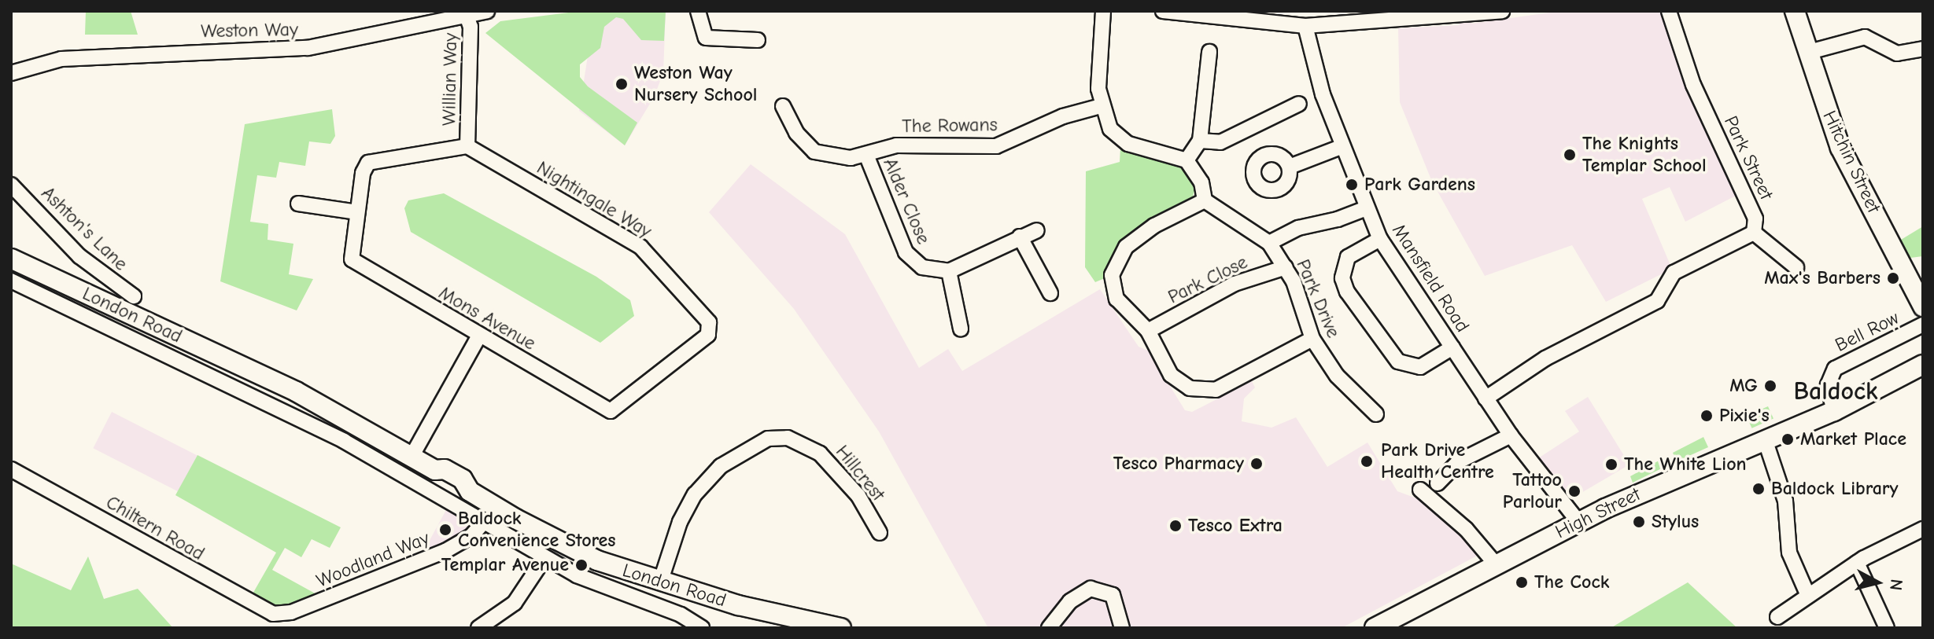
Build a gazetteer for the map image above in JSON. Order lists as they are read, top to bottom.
{
  "streets": {
    "main road": ["Hitchin Street", "London Road", "High Street"],
    "street": [
      "Weston Way",
      "Willian Way",
      "The Rowans",
      "Park Street",
      "Nightingale Way",
      "Alder Close",
      "Ashton's Lane",
      "Mansfield Road",
      "Park Close",
      "Park Drive",
      "Mons Avenue",
      "Bell Row",
      "Hillcrest",
      "Chiltern Road",
      "Woodland Way"
    ]
  },
  "crossings": [
    ["Weston Way", "Willian Way"],
    ["Willian Way", "Nightingale Way"],
    ["The Rowans", "Alder Close"],
    ["Nightingale Way", "Mons Avenue"],
    ["Mansfield Road", "High Street"],
    ["Park Close", "Park Drive"],
    ["London Road", "Hillcrest"],
    ["London Road", "Woodland Way"],
    ["Bell Row", "High Street"],
    ["Chiltern Road", "Woodland Way"]
  ],
  "districts": ["Baldock"],
  "places": [
    "Weston Way Nursery School",
    "The Knights Templar School",
    "Park Gardens",
    "Max's Barbers",
    "MG",
    "Pixie's",
    "Market Place",
    "Park Drive Health Centre",
    "Tesco Pharmacy",
    "The White Lion",
    "Baldock Library",
    "Tattoo Parlour",
    "Stylus",
    "Tesco Extra",
    "Baldock Convenience Stores",
    "Templar Avenue",
    "The Cock"
  ],
  "north": "right"
}
